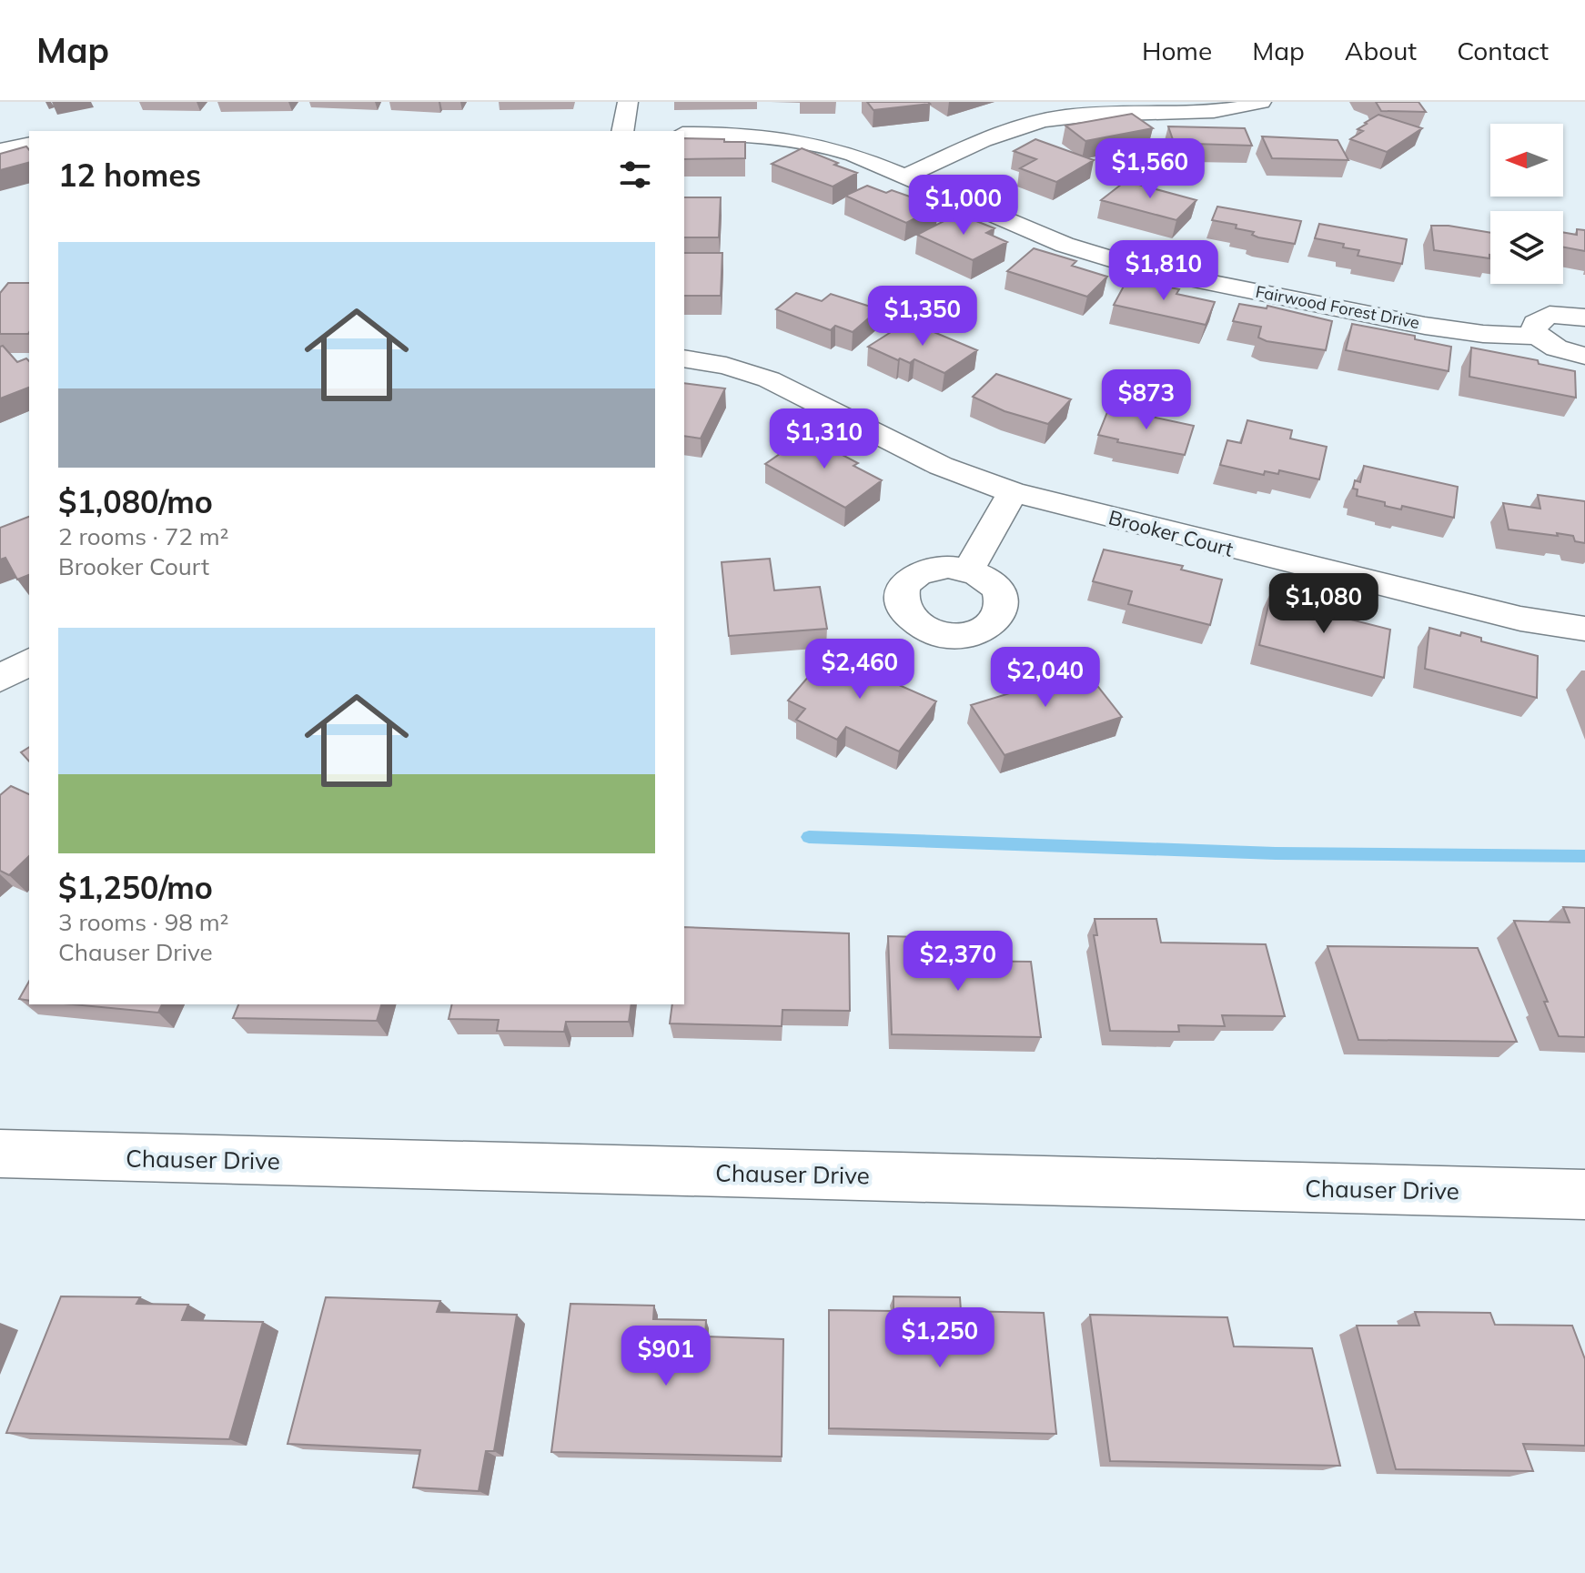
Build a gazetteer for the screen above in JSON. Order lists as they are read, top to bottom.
{
  "streets": {
    "street": ["Fairwood Forest Drive", "Brooker Court", "Chauser Drive"]
  },
  "north": "left",
  "page": {
    "header": "Map",
    "nav": [
      "Home",
      "Map",
      "About",
      "Contact"
    ],
    "heading": "12 homes",
    "price": [
      "$1,560",
      "$1,000",
      "$1,810",
      "$1,350",
      "$873",
      "$1,310",
      "$1,080",
      "$2,460",
      "$2,040",
      "$2,370",
      "$1,250",
      "$901"
    ],
    "list": [
      {
        "name": "$1,080/mo",
        "note": "2 rooms · 72 m² · Brooker Court"
      },
      {
        "name": "$1,250/mo",
        "note": "3 rooms · 98 m² · Chauser Drive"
      }
    ]
  }
}
